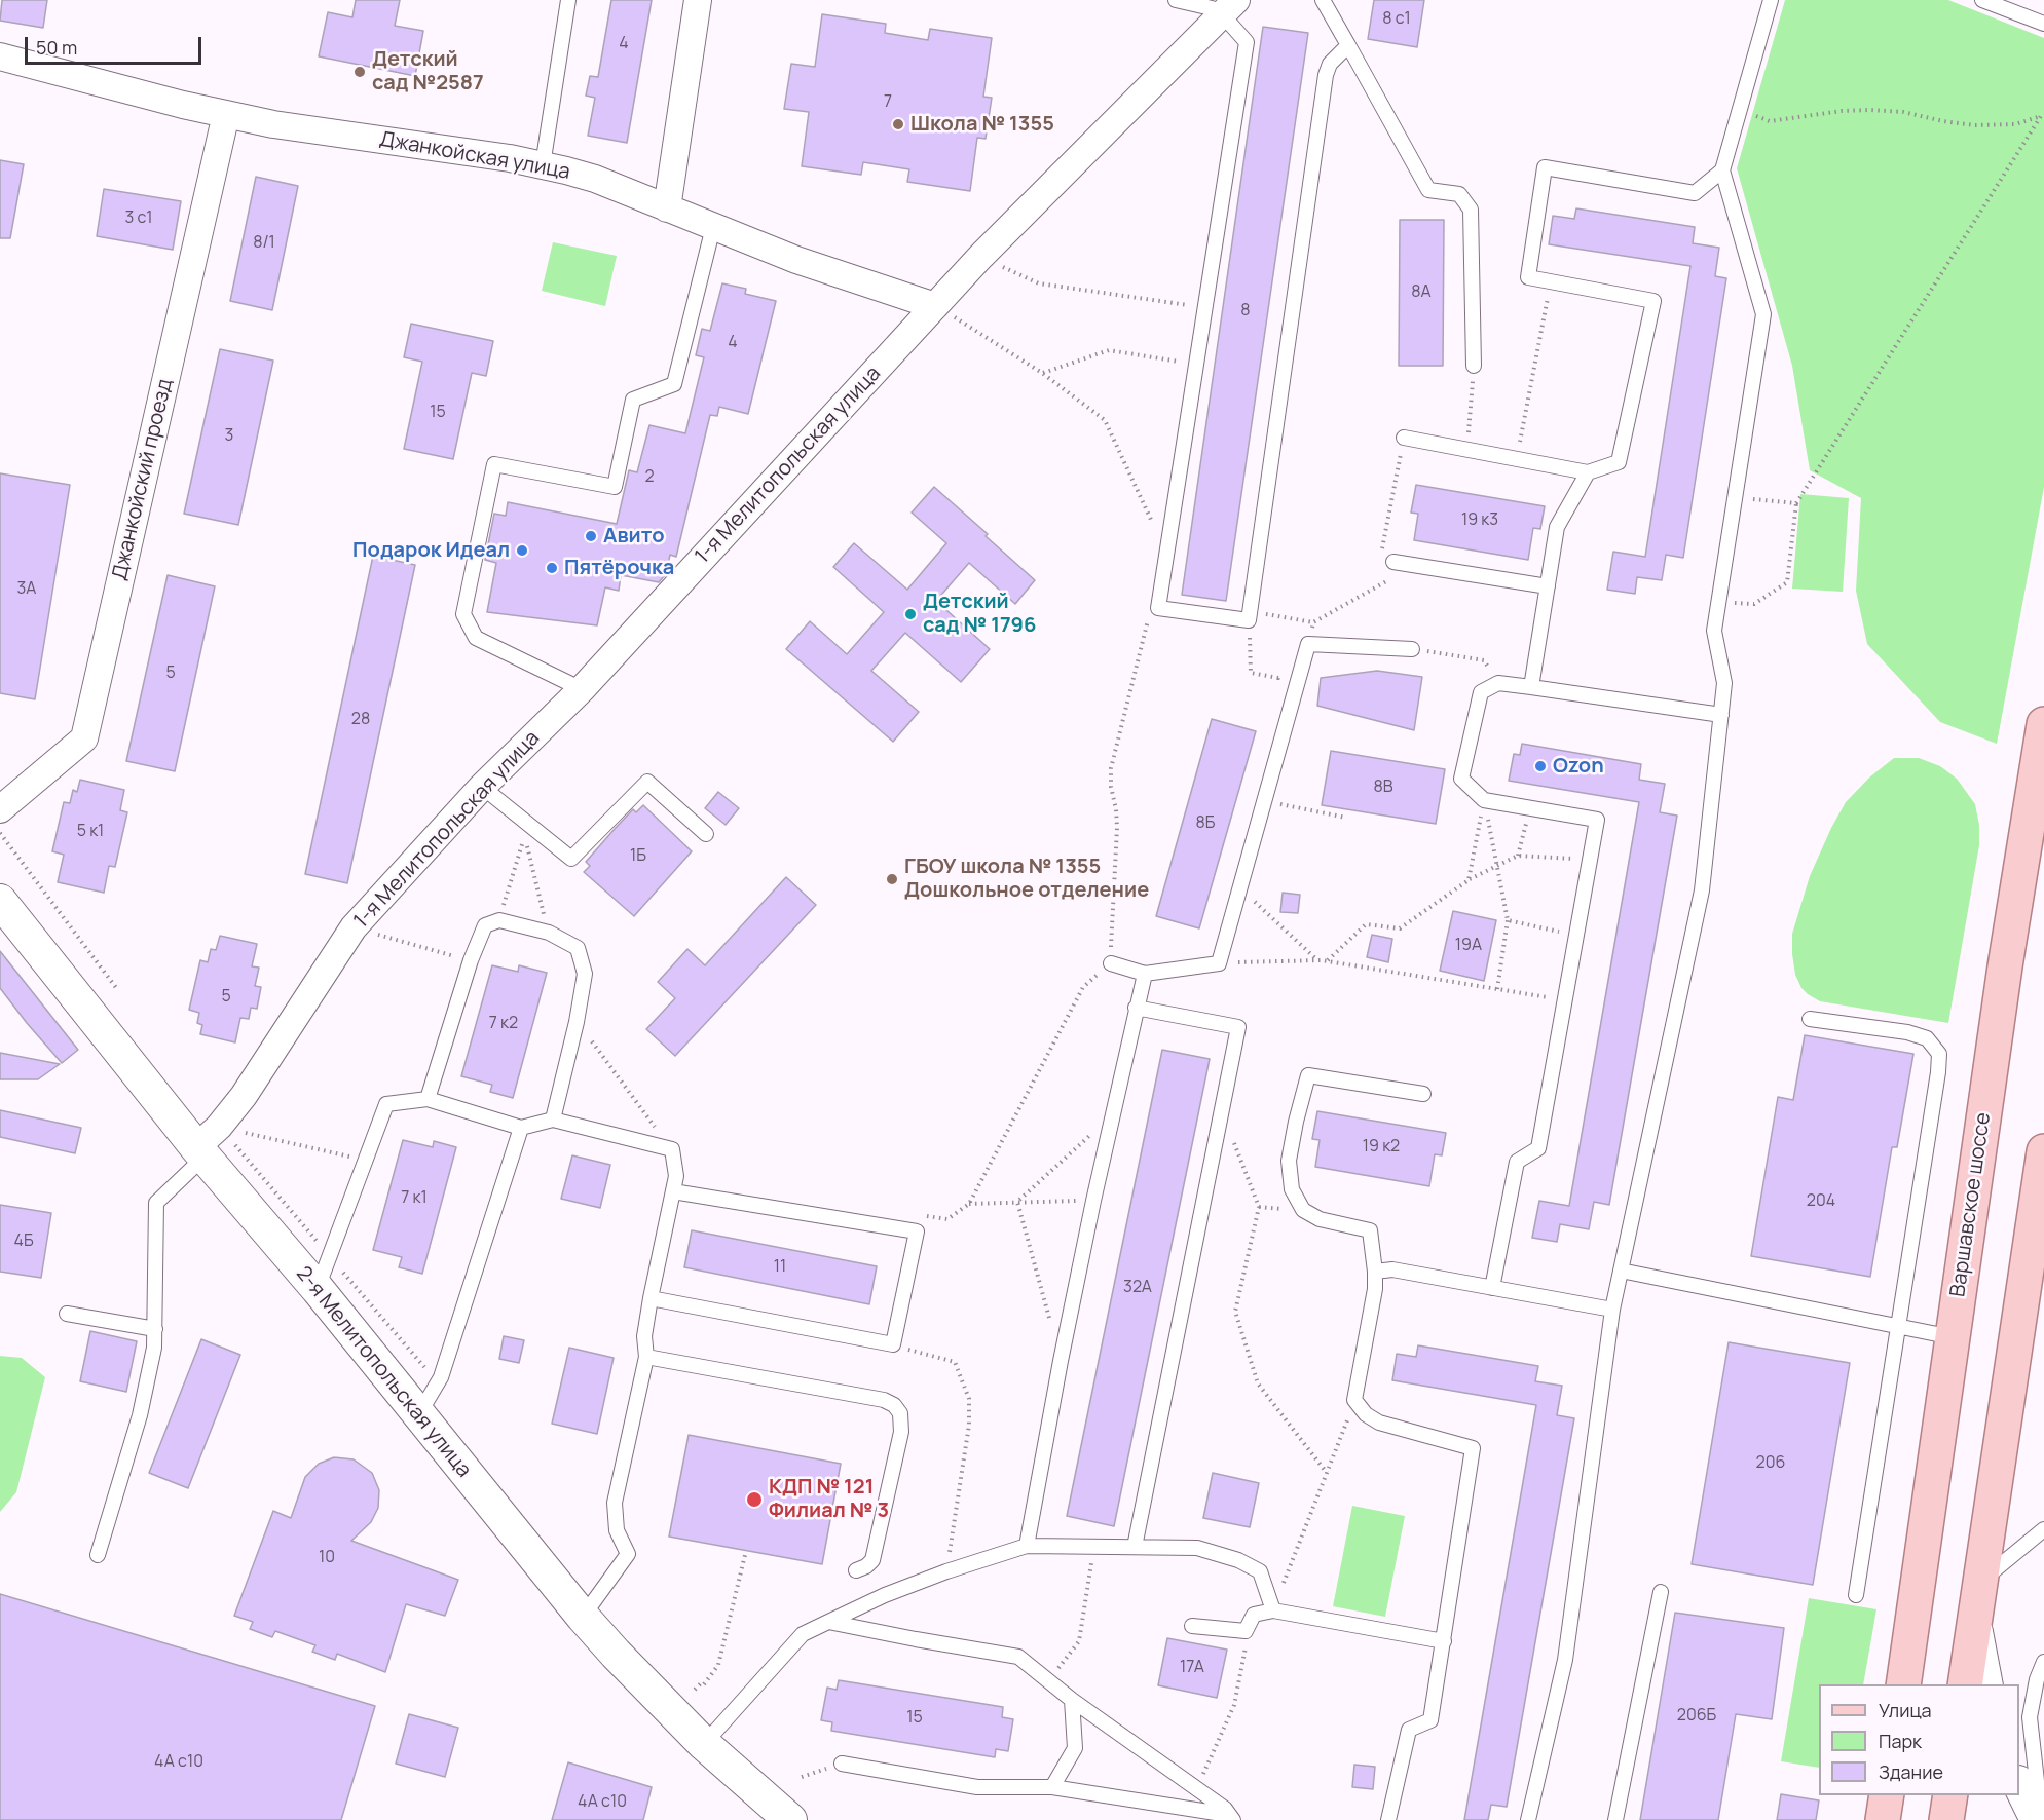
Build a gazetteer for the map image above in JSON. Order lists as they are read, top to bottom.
{
  "streets": {
    "main road": ["Варшавское шоссе"],
    "street": [
      "Джанкойская улица",
      "1-я Мелитопольская улица",
      "Джанкойский проезд",
      "2-я Мелитопольская улица"
    ]
  },
  "crossings": [
    ["Джанкойская улица", "1-я Мелитопольская улица"],
    ["Джанкойская улица", "Джанкойский проезд"],
    ["1-я Мелитопольская улица", "2-я Мелитопольская улица"]
  ],
  "places": [
    "Детский сад №2587",
    "Школа № 1355",
    "Авито",
    "Подарок Идеал",
    "Пятёрочка",
    "Детский сад № 1796",
    "Ozon",
    "ГБОУ школа № 1355 Дошкольное отделение",
    "КДП № 121 Филиал № 3"
  ],
  "house_numbers": [
    "8 с1",
    "4",
    "7",
    "3 с1",
    "8/1",
    "8А",
    "8",
    "4",
    "15",
    "3",
    "2",
    "19 к3",
    "3А",
    "5",
    "28",
    "8В",
    "8Б",
    "5 к1",
    "1Б",
    "19А",
    "5",
    "7 к2",
    "19 к2",
    "7 к1",
    "204",
    "4Б",
    "11",
    "32А",
    "206",
    "10",
    "17А",
    "206Б",
    "15",
    "4А с10",
    "4А с10"
  ],
  "legend": ["Улица", "Парк", "Здание"],
  "scale_bar": "50 m"
}
